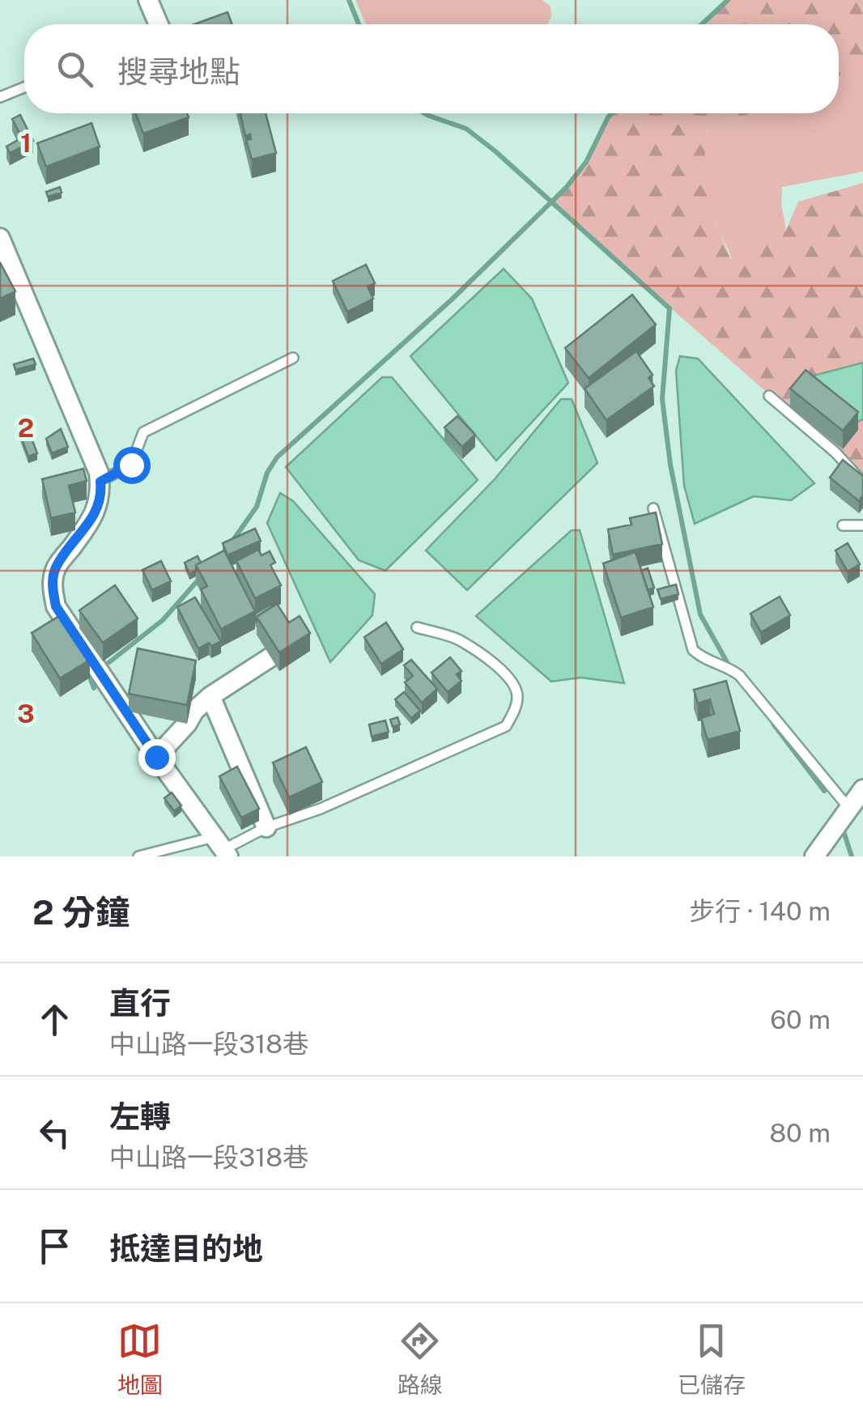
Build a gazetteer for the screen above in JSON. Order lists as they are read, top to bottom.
{
  "page": {
    "search": "搜尋地點",
    "heading": ["2 分鐘", "步行 · 140 m"],
    "list": [
      ["直行", "中山路一段318巷", "60 m"],
      ["左轉", "中山路一段318巷", "80 m"],
      "抵達目的地"
    ],
    "nav": ["地圖", "路線", "已儲存"]
  },
  "grid": {
    "rows": ["1", "2", "3"]
  }
}
